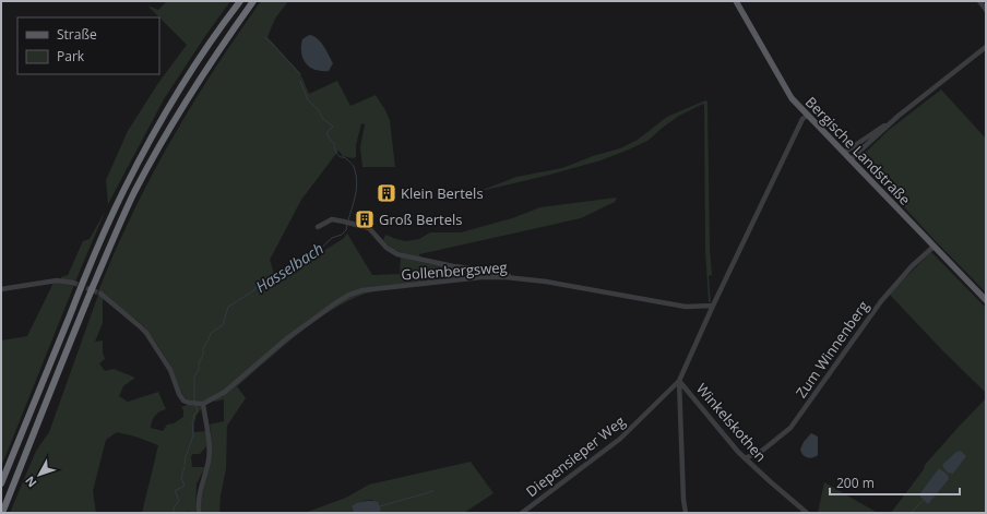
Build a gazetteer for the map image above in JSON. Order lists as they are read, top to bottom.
{
  "streets": {
    "main road": ["Bergische Landstraße"],
    "street": [
      "Gollenbergsweg",
      "Zum Winnenberg",
      "Winkelskothen",
      "Diepensieper Weg"
    ]
  },
  "crossings": [
    ["Bergische Landstraße", "Zum Winnenberg"],
    ["Zum Winnenberg", "Winkelskothen"],
    ["Winkelskothen", "Diepensieper Weg"]
  ],
  "water": ["Hasselbach"],
  "places": {
    "building": ["Klein Bertels", "Groß Bertels"]
  },
  "legend": ["Straße", "Park"],
  "scale_bar": "200 m",
  "north": "bottom left"
}
